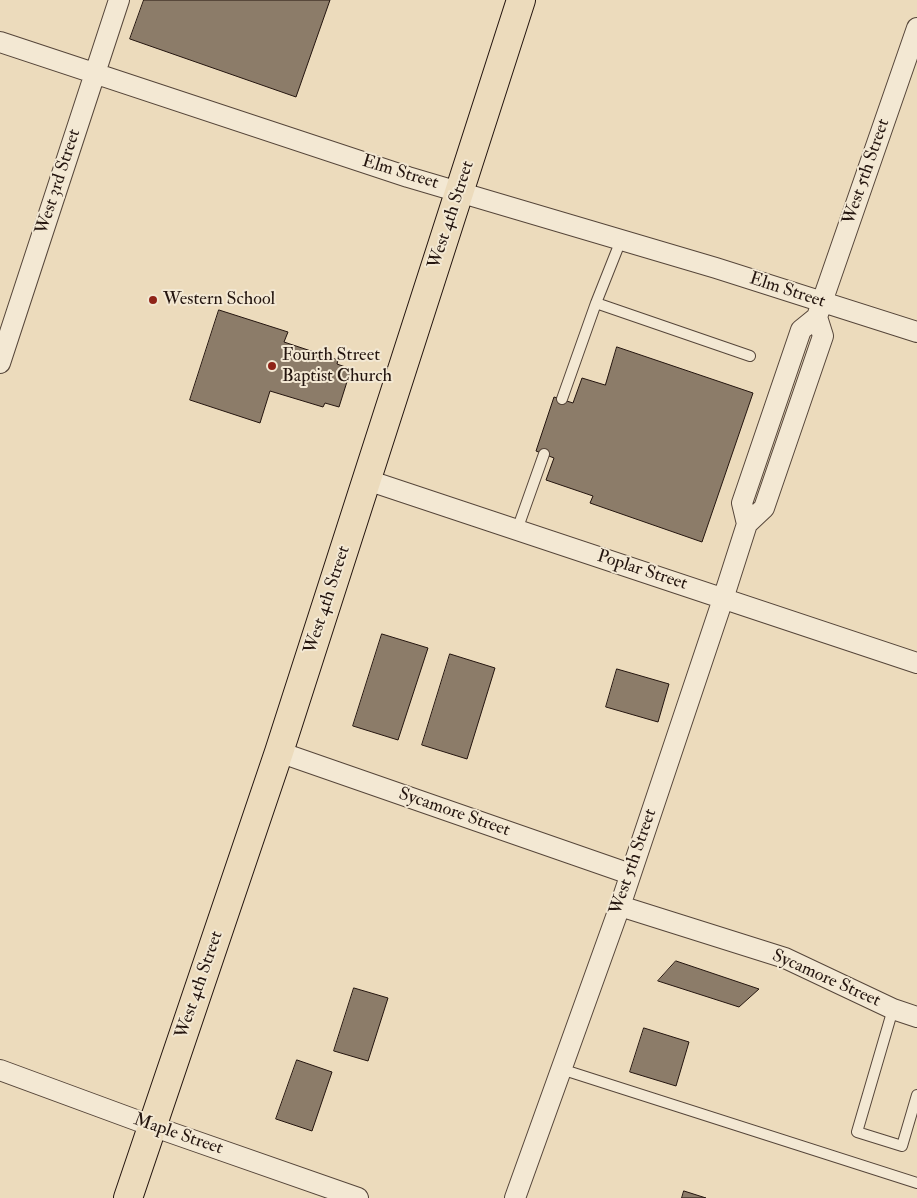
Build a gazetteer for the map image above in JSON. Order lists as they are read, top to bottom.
{
  "streets": {
    "main road": ["West 4th Street"],
    "street": [
      "West 5th Street",
      "Elm Street",
      "West 3rd Street",
      "Poplar Street",
      "Sycamore Street",
      "Maple Street"
    ]
  },
  "crossings": [
    ["West 5th Street", "Elm Street"],
    ["West 5th Street", "Poplar Street"],
    ["West 5th Street", "Sycamore Street"],
    ["Elm Street", "West 3rd Street"],
    ["Elm Street", "West 4th Street"],
    ["West 4th Street", "Poplar Street"],
    ["West 4th Street", "Sycamore Street"],
    ["West 4th Street", "Maple Street"]
  ],
  "places": ["Western School", "Fourth Street Baptist Church"]
}
